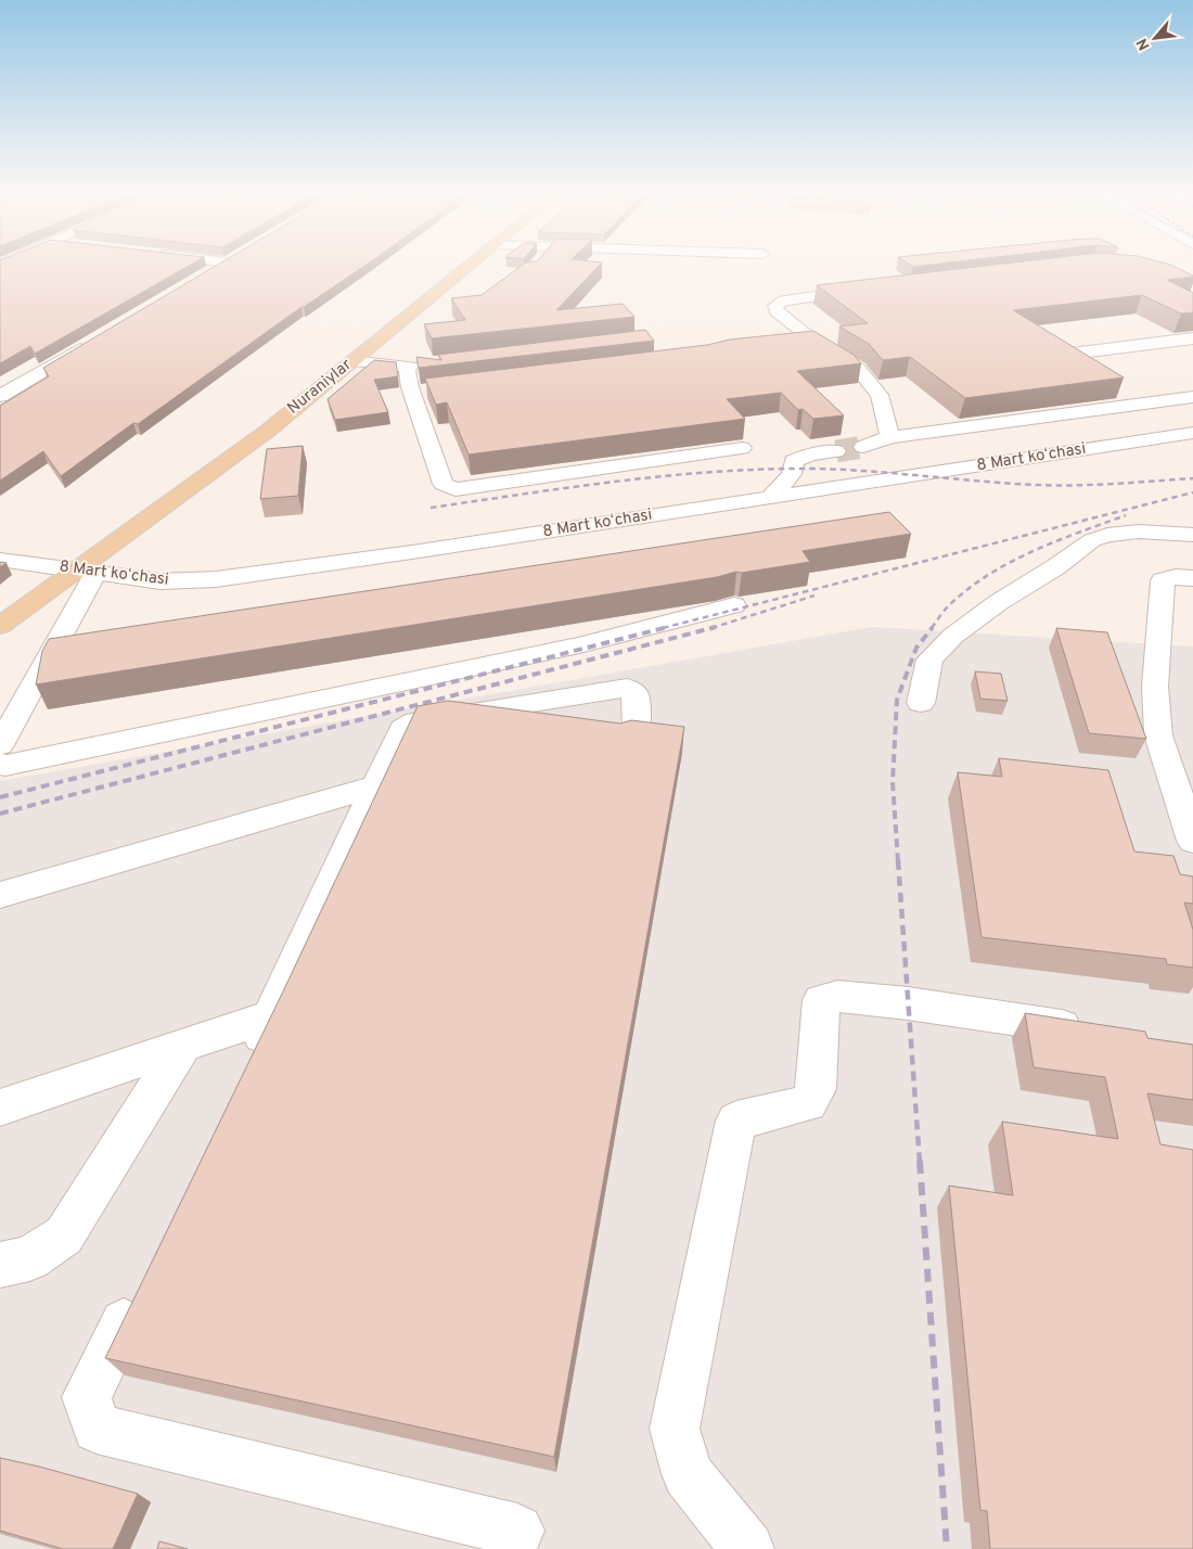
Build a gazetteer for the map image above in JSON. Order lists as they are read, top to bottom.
{
  "streets": {
    "main road": ["Nuraniylar"],
    "street": ["8 Mart koʻchasi"]
  },
  "crossings": [
    ["Nuraniylar", "8 Mart koʻchasi"]
  ],
  "north": "bottom left"
}
